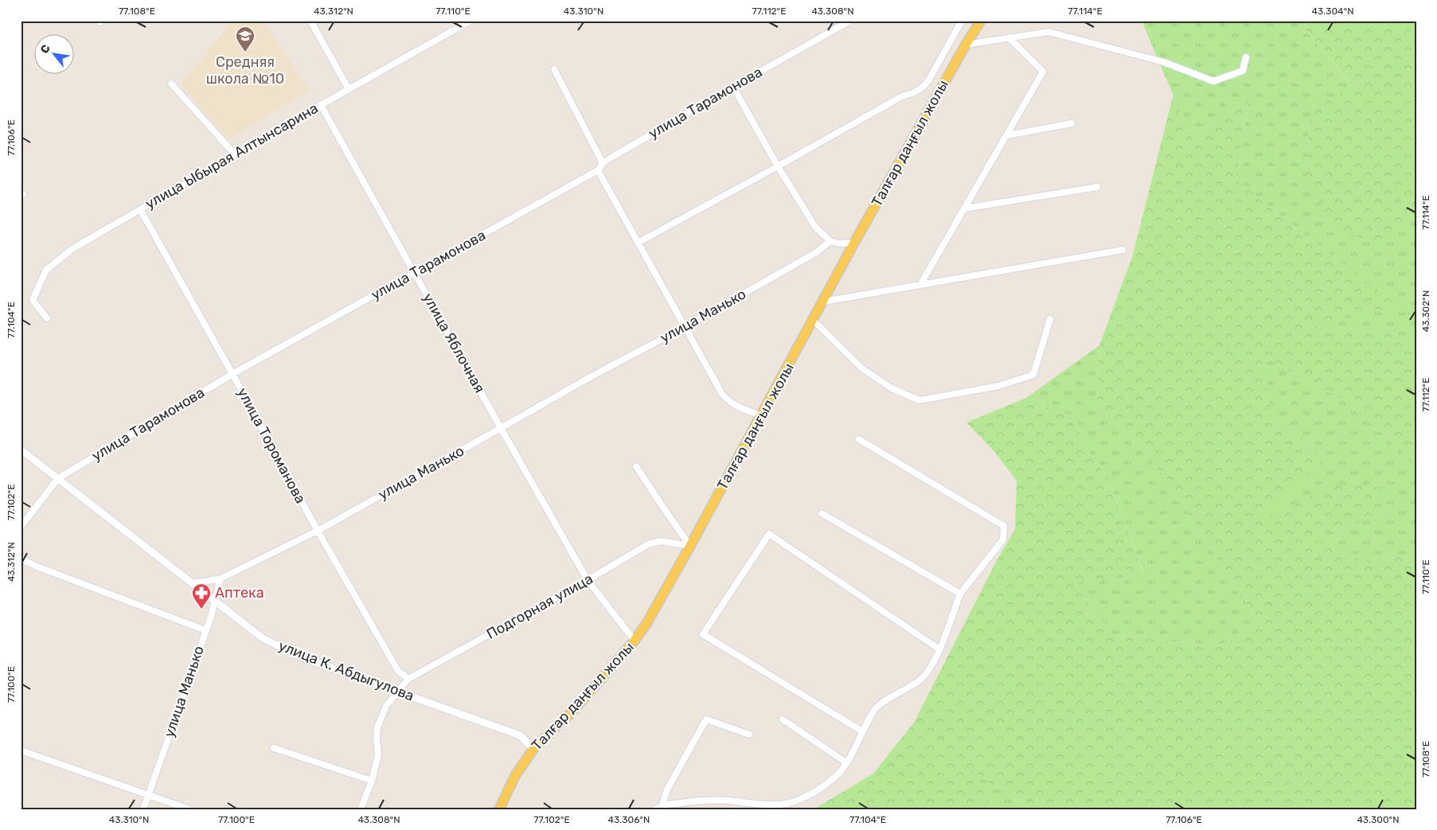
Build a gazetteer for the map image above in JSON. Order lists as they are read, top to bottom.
{
  "streets": {
    "main road": ["Талғар даңғыл жолы"],
    "street": [
      "улица Тарамонова",
      "улица Ыбырая Алтынсарина",
      "улица Манько",
      "улица Яблочная",
      "улица Тороманова",
      "Подгорная улица",
      "улица К. Абдыгулова"
    ]
  },
  "crossings": [
    ["улица Тарамонова", "улица Яблочная"],
    ["улица Тарамонова", "улица Тороманова"],
    ["улица Тарамонова", "улица К. Абдыгулова"],
    ["Талғар даңғыл жолы", "улица Яблочная"],
    ["Талғар даңғыл жолы", "Подгорная улица"],
    ["Талғар даңғыл жолы", "улица К. Абдыгулова"],
    ["улица Ыбырая Алтынсарина", "улица Яблочная"],
    ["улица Ыбырая Алтынсарина", "улица Тороманова"],
    ["улица Манько", "улица Яблочная"],
    ["улица Манько", "улица Тороманова"],
    ["улица Манько", "улица К. Абдыгулова"],
    ["улица Яблочная", "Подгорная улица"],
    ["улица Тороманова", "Подгорная улица"],
    ["Подгорная улица", "улица К. Абдыгулова"]
  ],
  "places": {
    "school or university": ["Средняя школа №10"],
    "pharmacy": ["Аптека"]
  },
  "north": "top left",
  "coordinates": [
    "77.108°E",
    "43.312°N",
    "77.110°E",
    "43.310°N",
    "77.112°E",
    "43.308°N",
    "77.114°E",
    "43.304°N",
    "77.106°E",
    "43.302°N",
    "77.104°E",
    "77.102°E",
    "77.100°E",
    "43.306°N",
    "43.300°N"
  ]
}
